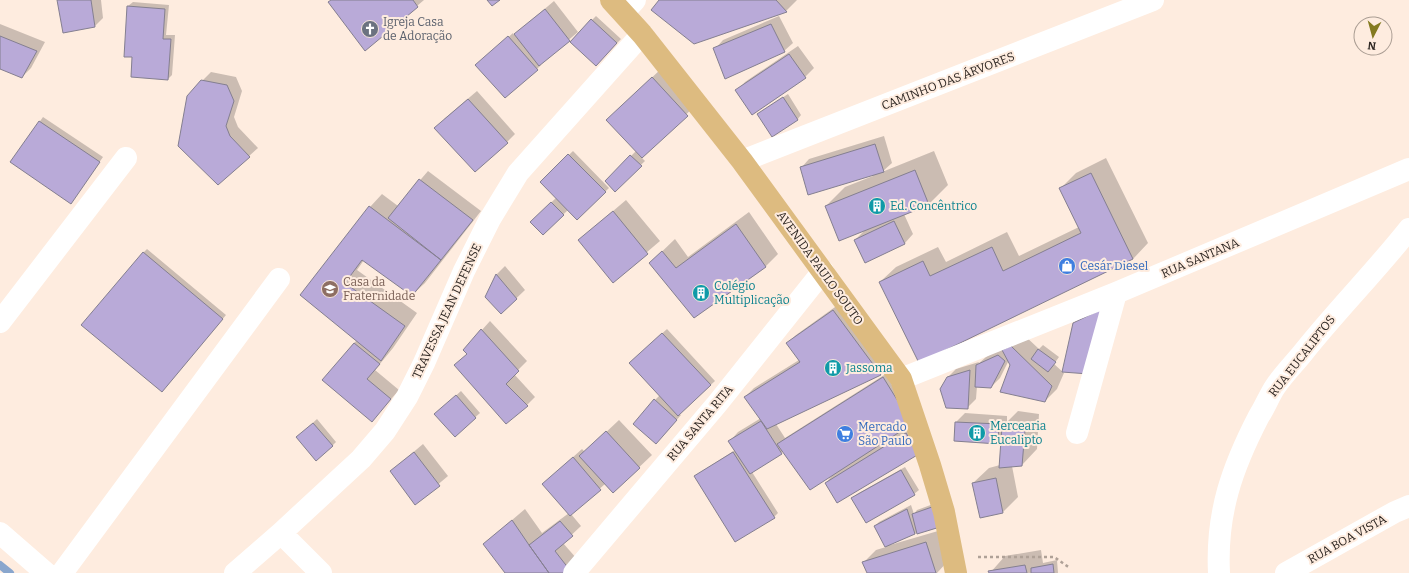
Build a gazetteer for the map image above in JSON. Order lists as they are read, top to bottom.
{
  "streets": {
    "main road": ["AVENIDA PAULO SOUTO"],
    "street": [
      "CAMINHO DAS ÁRVORES",
      "RUA SANTANA",
      "TRAVESSA JEAN DEFENSE",
      "RUA EUCALIPTOS",
      "RUA SANTA RITA",
      "RUA BOA VISTA"
    ]
  },
  "crossings": [
    ["CAMINHO DAS ÁRVORES", "AVENIDA PAULO SOUTO"],
    ["RUA SANTANA", "AVENIDA PAULO SOUTO"],
    ["AVENIDA PAULO SOUTO", "TRAVESSA JEAN DEFENSE"],
    ["AVENIDA PAULO SOUTO", "RUA SANTA RITA"]
  ],
  "places": {
    "church": ["Igreja Casa de Adoração"],
    "building": [
      "Ed. Concêntrico",
      "Colégio Multiplicação",
      "Jassoma",
      "Mercearia Eucalipto"
    ],
    "shop": ["Cesár Diesel"],
    "school or university": ["Casa da Fraternidade"],
    "supermarket": ["Mercado São Paulo"]
  },
  "north": "bottom"
}
